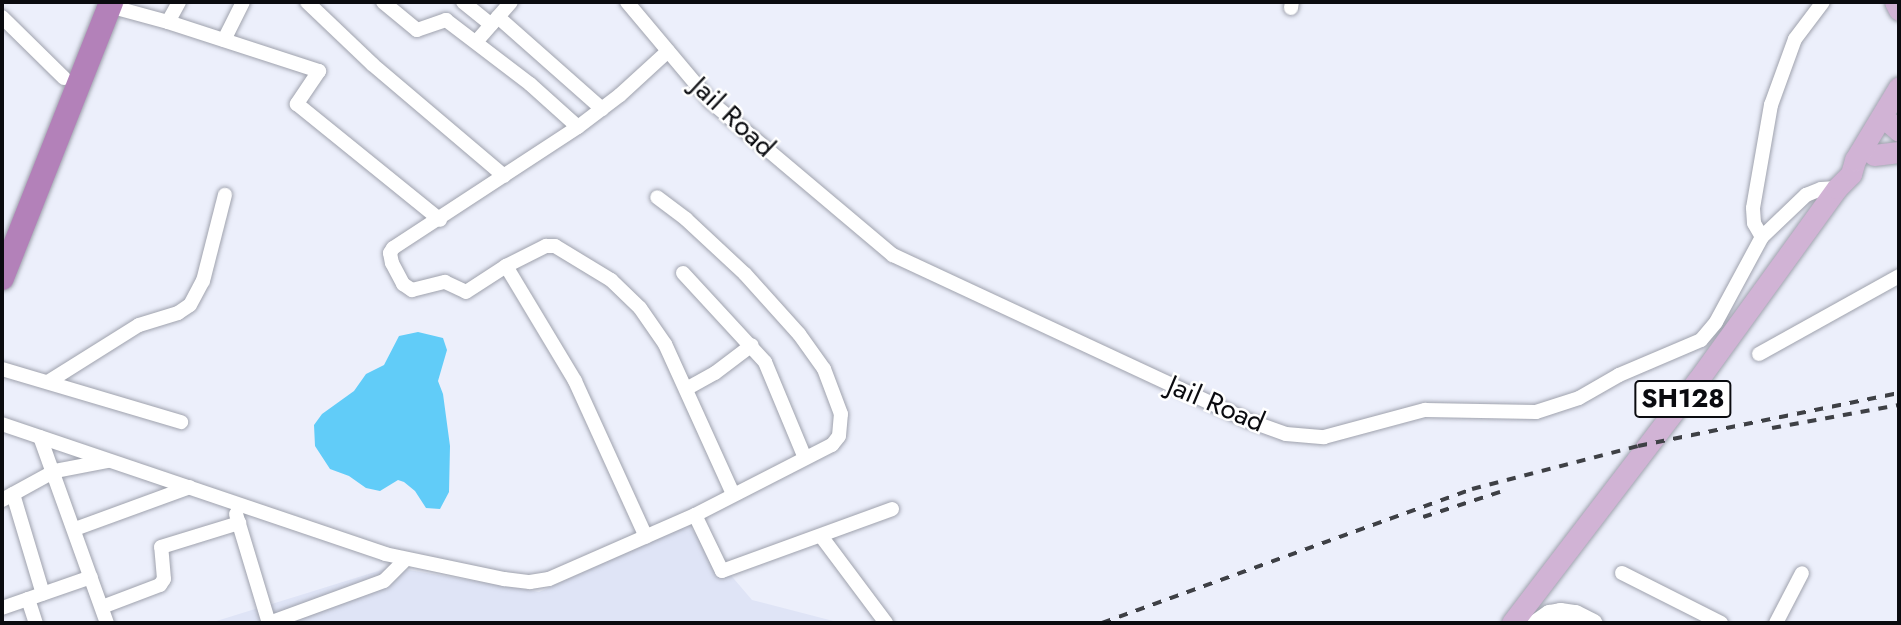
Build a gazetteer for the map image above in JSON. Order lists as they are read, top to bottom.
{
  "streets": {
    "main road": ["SH128"],
    "street": ["Jail Road"]
  },
  "crossings": [
    ["Jail Road", "SH128"]
  ]
}
